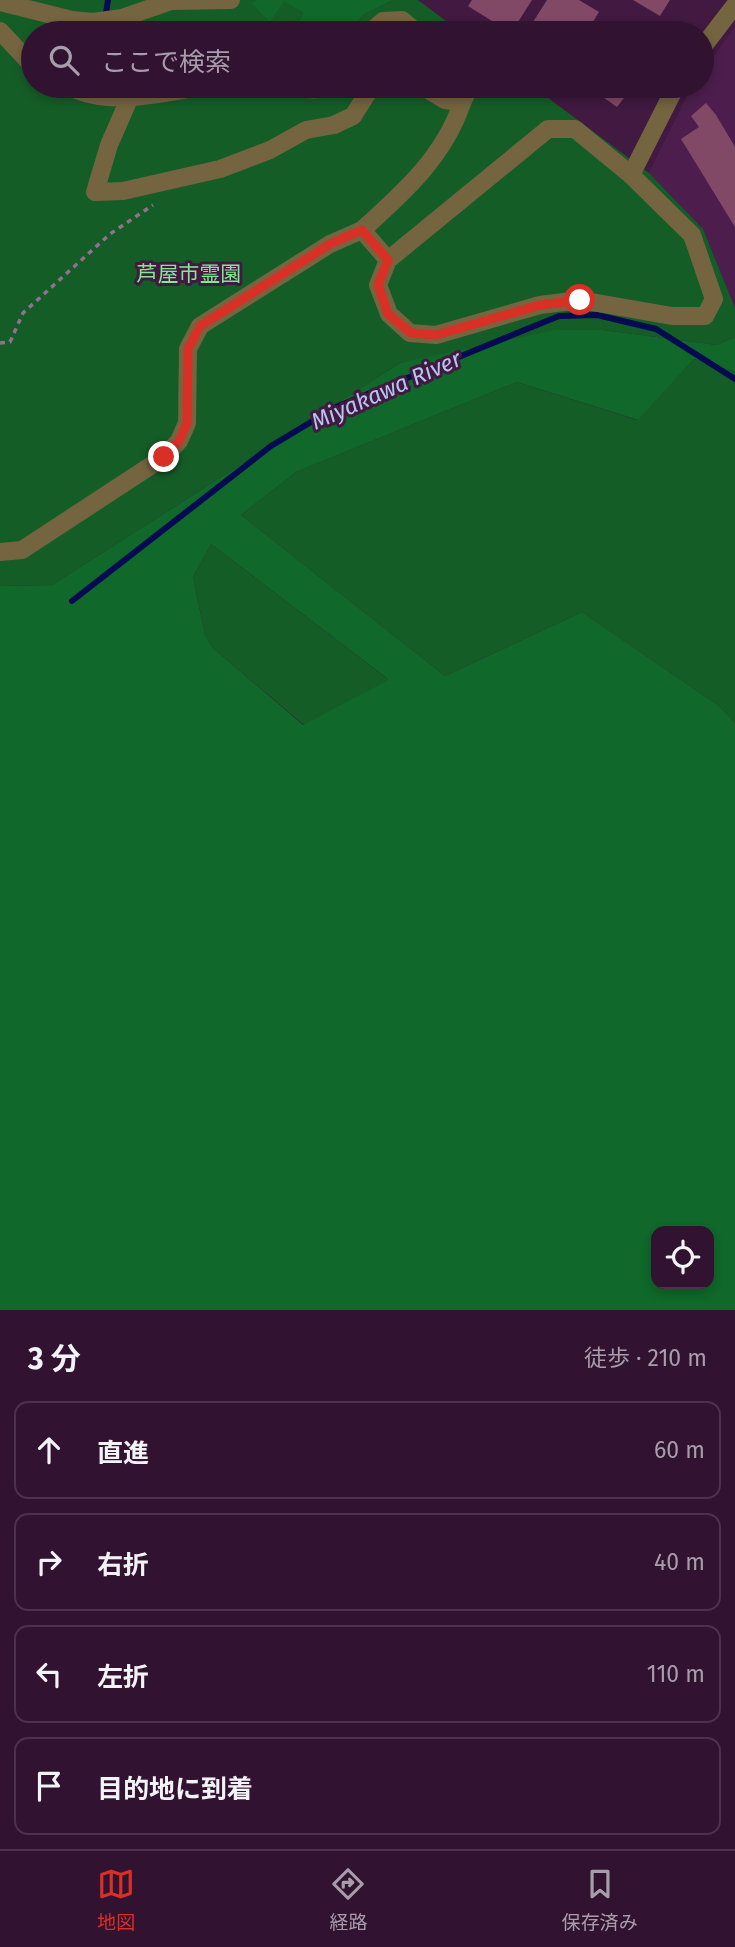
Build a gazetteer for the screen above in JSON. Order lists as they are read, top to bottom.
{
  "water": ["Miyakawa River"],
  "parks": ["芦屋市霊園"],
  "page": {
    "search": "ここで検索",
    "heading": ["3 分", "徒歩 · 210 m"],
    "list": [
      ["直進", "60 m"],
      ["右折", "40 m"],
      ["左折", "110 m"],
      "目的地に到着"
    ],
    "nav": ["地図", "経路", "保存済み"]
  }
}
